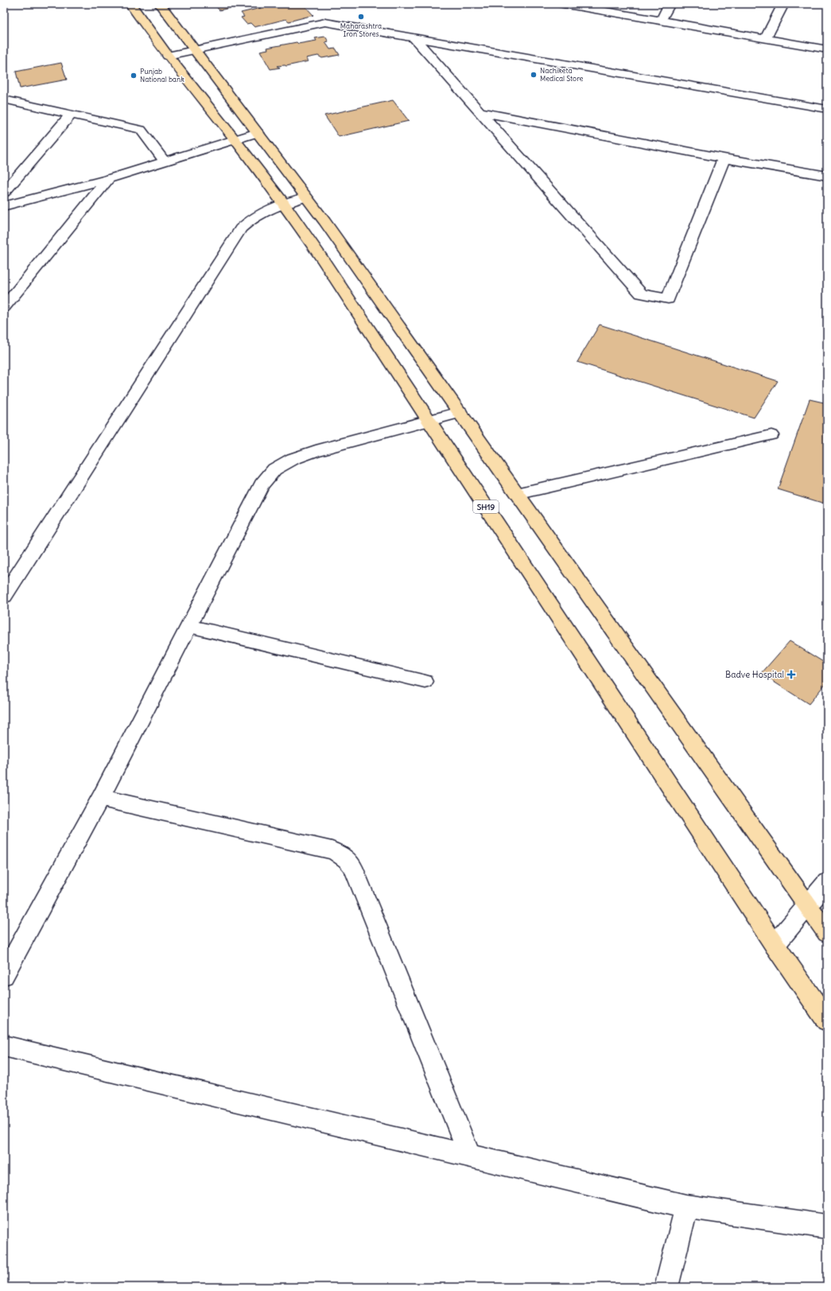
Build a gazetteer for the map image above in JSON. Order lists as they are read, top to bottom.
{
  "streets": {
    "main road": ["SH19"]
  },
  "places": {
    "other": ["Maharashtra Iron Stores", "Nachiketa Medical Store", "Punjab National bank"],
    "health": ["Badve Hospital"]
  }
}
